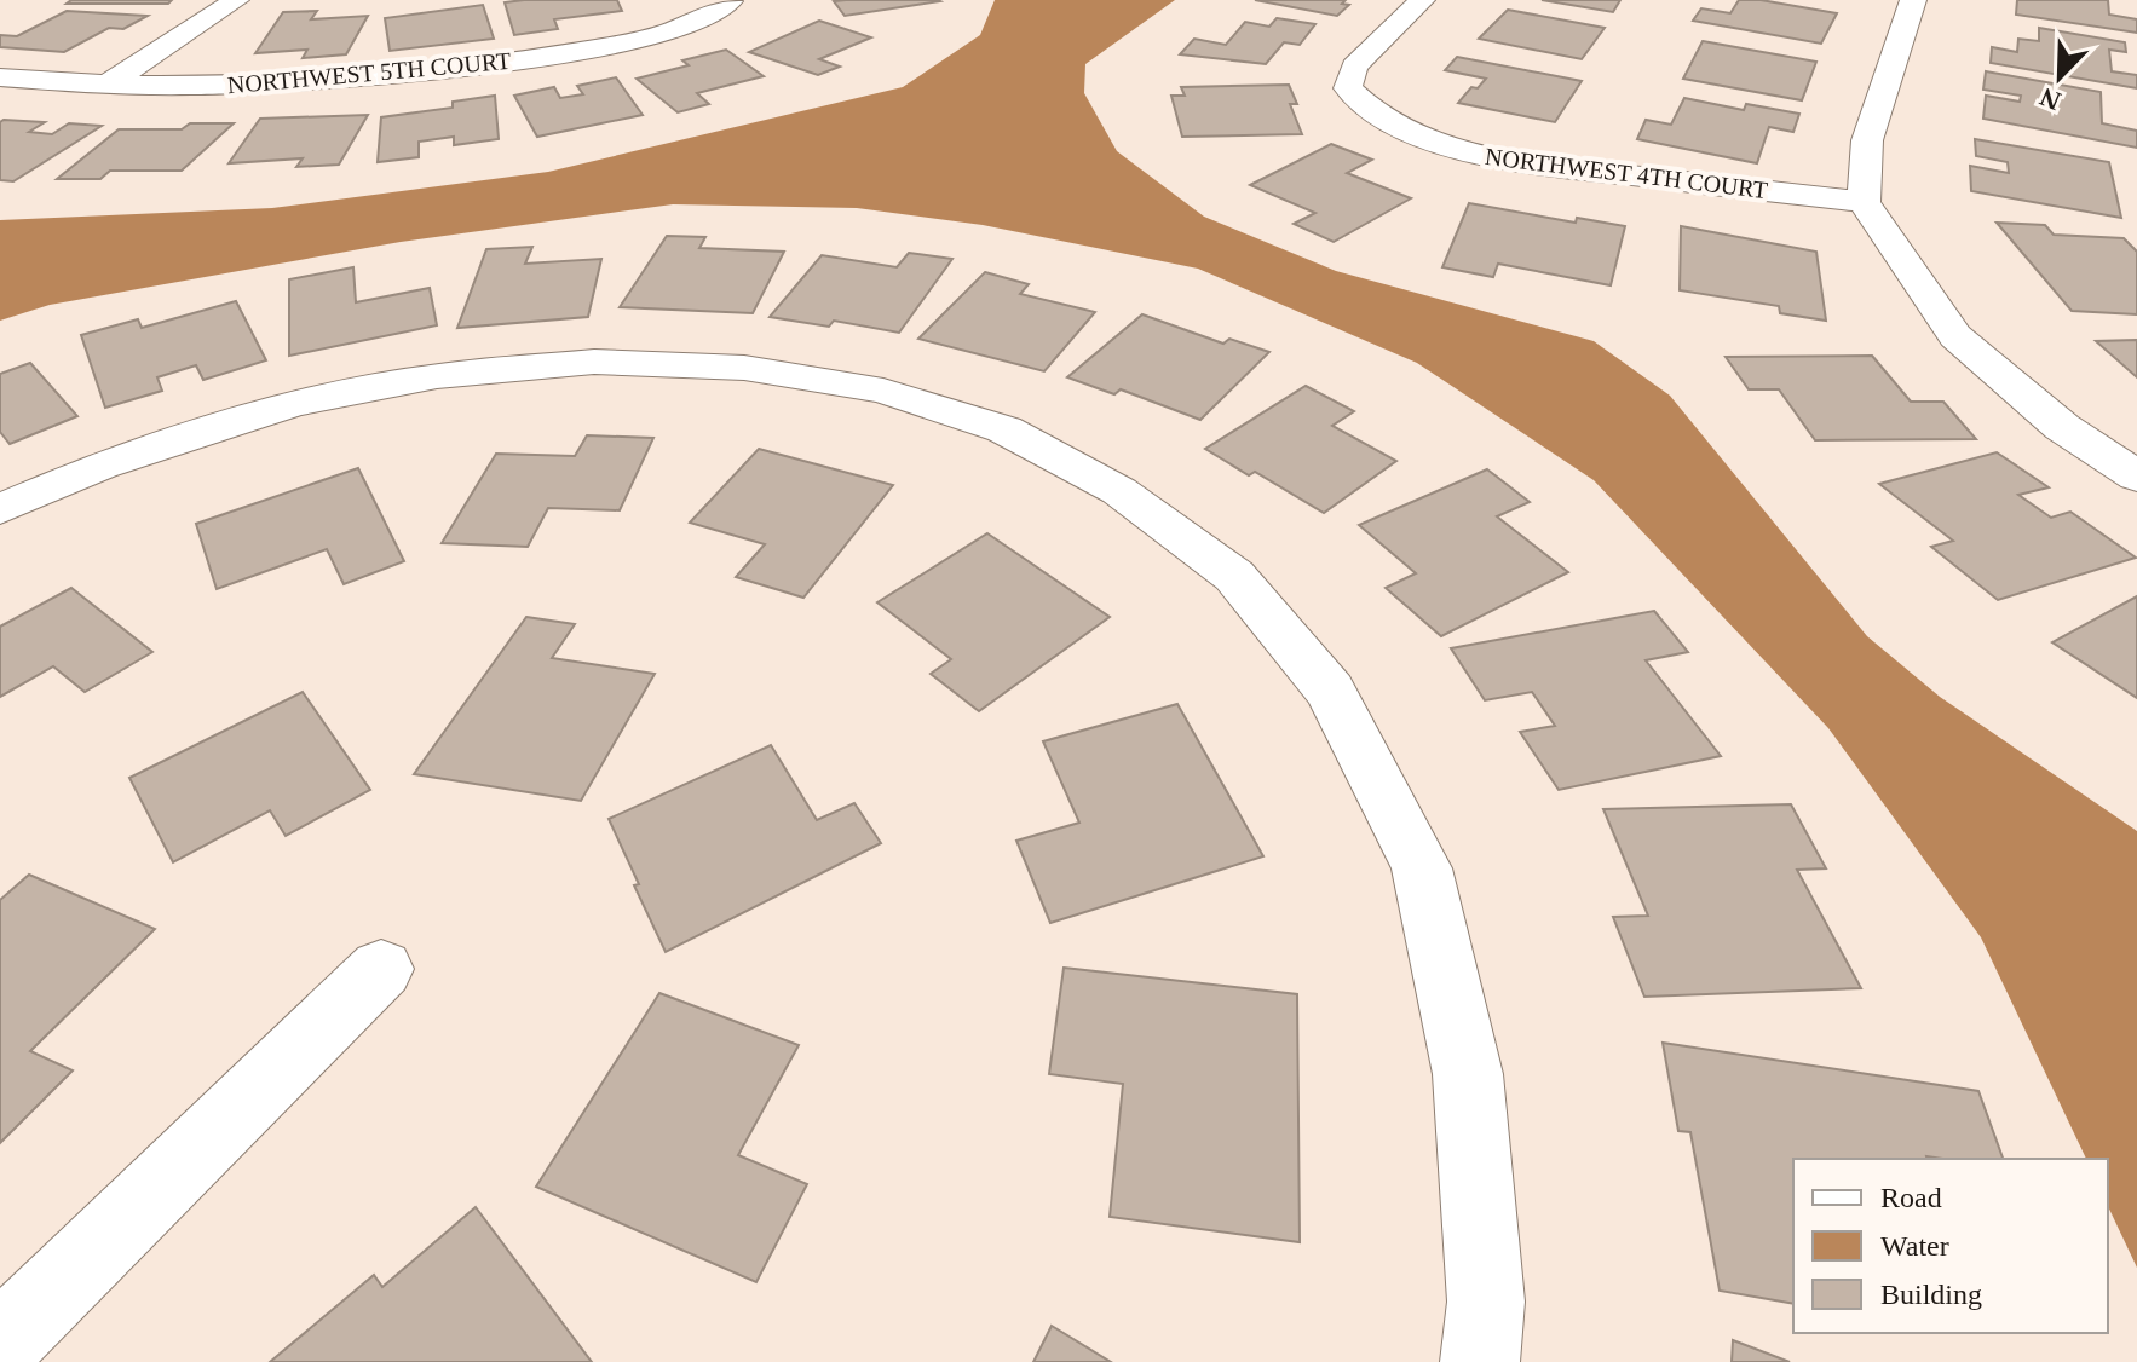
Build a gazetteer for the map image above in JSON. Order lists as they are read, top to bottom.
{
  "streets": {
    "street": ["NORTHWEST 5TH COURT", "NORTHWEST 4TH COURT"]
  },
  "legend": ["Road", "Water", "Building"],
  "north": "bottom left"
}
